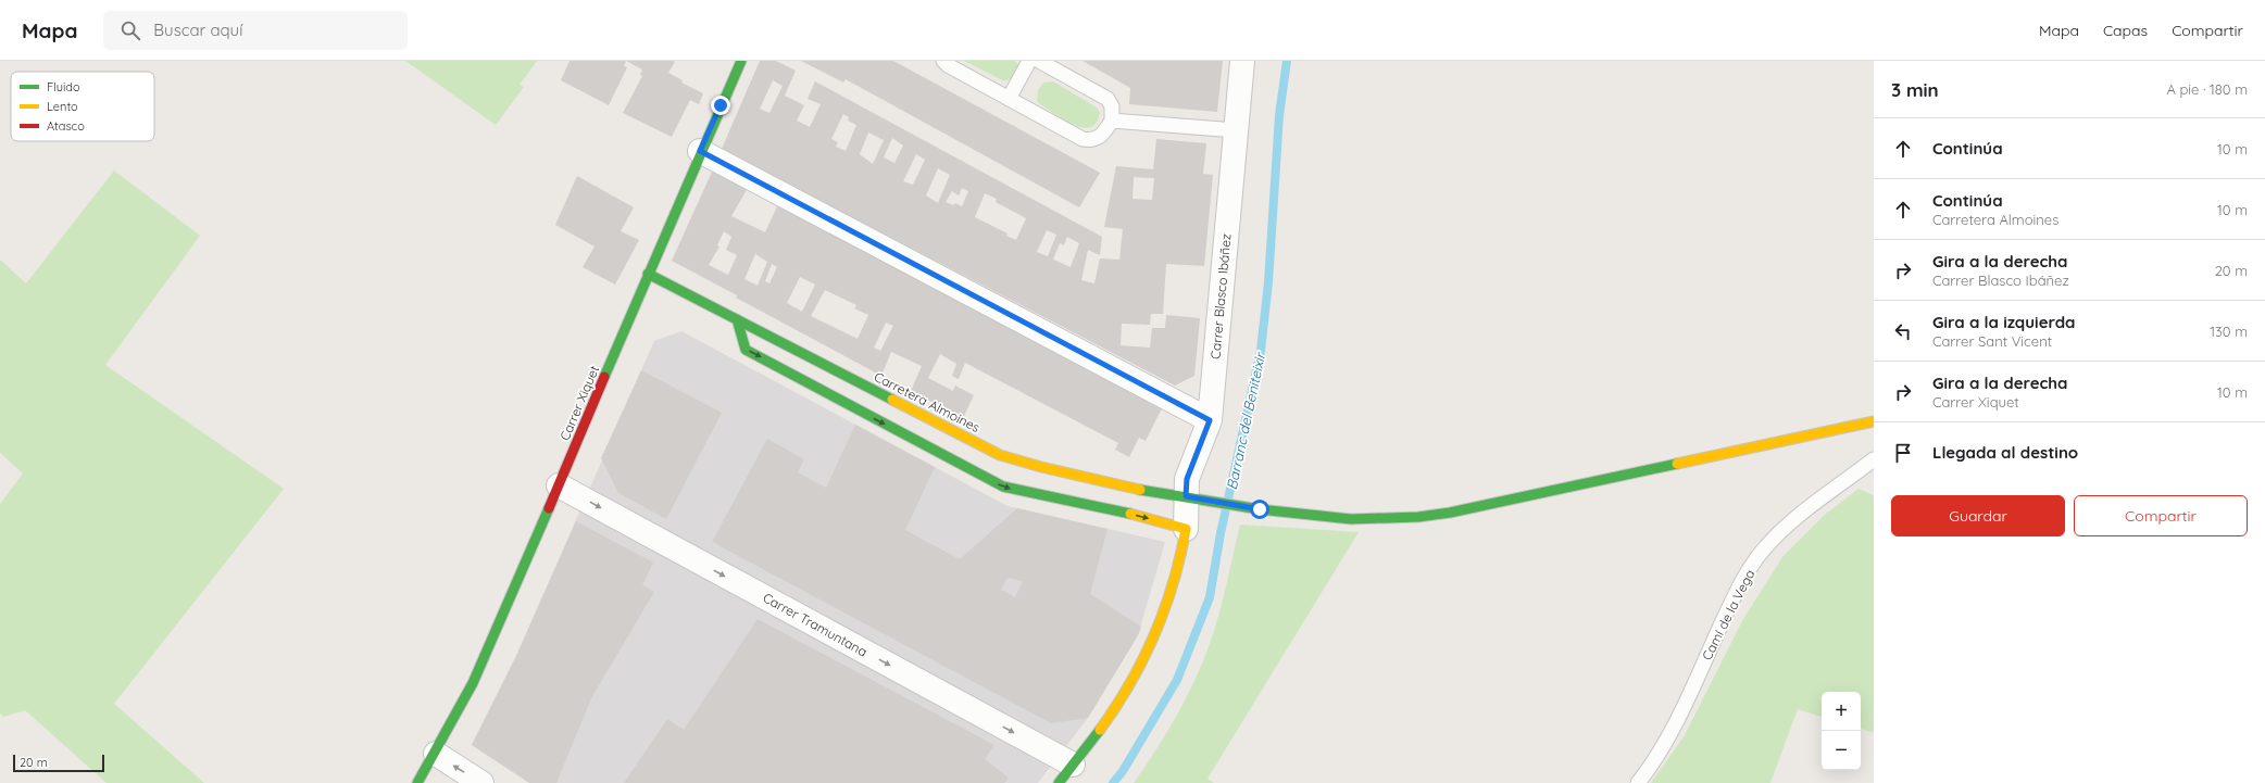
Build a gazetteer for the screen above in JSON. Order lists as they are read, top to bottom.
{
  "streets": {
    "street": [
      "Carrer Blasco Ibáñez",
      "Carretera Almoines",
      "Carrer Xiquet",
      "Carrer Tramuntana"
    ],
    "lane": ["Camí de la Vega"]
  },
  "crossings": [
    ["Carrer Blasco Ibáñez", "Carretera Almoines"],
    ["Carretera Almoines", "Carrer Xiquet"],
    ["Carrer Xiquet", "Carrer Tramuntana"]
  ],
  "water": ["Barranc del Beniteixir"],
  "legend": ["Fluido", "Lento", "Atasco"],
  "scale_bar": "20 m",
  "page": {
    "header": "Mapa",
    "search": "Buscar aquí",
    "nav": ["Mapa", "Capas", "Compartir"],
    "heading": ["3 min", "A pie · 180 m"],
    "list": [
      ["Continúa", "10 m"],
      ["Continúa", "Carretera Almoines", "10 m"],
      ["Gira a la derecha", "Carrer Blasco Ibáñez", "20 m"],
      ["Gira a la izquierda", "Carrer Sant Vicent", "130 m"],
      ["Gira a la derecha", "Carrer Xiquet", "10 m"],
      "Llegada al destino"
    ],
    "buttons": ["Guardar", "Compartir"],
    "map_buttons": ["+", "−"],
    "scale": "20 m"
  }
}
